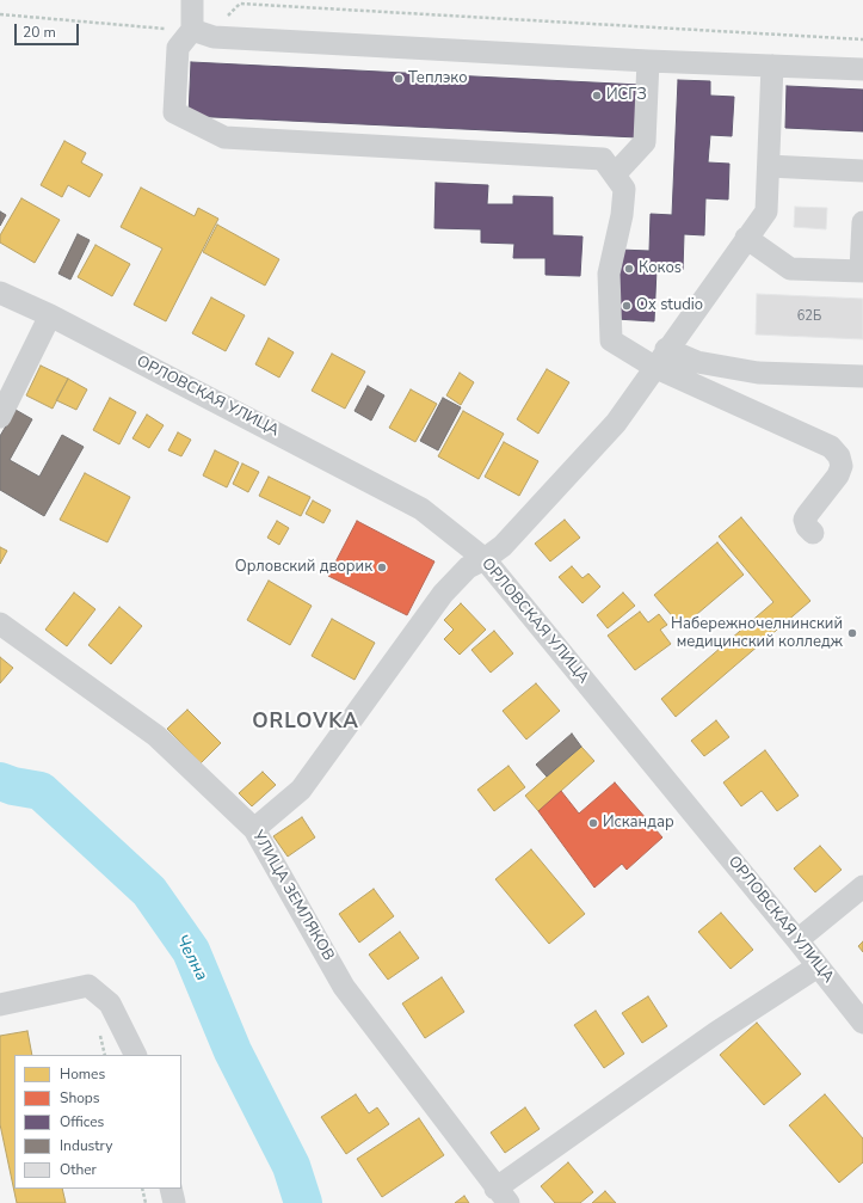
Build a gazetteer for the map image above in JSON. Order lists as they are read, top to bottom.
{
  "streets": {
    "street": ["ОРЛОВСКАЯ УЛИЦА", "УЛИЦА ЗЕМЛЯКОВ"]
  },
  "districts": ["ORLOVKA"],
  "water": ["Челна"],
  "places": [
    "Теплэко",
    "ИСГЗ",
    "Кокоs",
    "Ox studio",
    "Орловский дворик",
    "Набережночелнинский медицинский колледж",
    "Искандар"
  ],
  "house_numbers": ["62Б"],
  "legend": [
    "Homes",
    "Shops",
    "Offices",
    "Industry",
    "Other"
  ],
  "scale_bar": "20 m"
}
